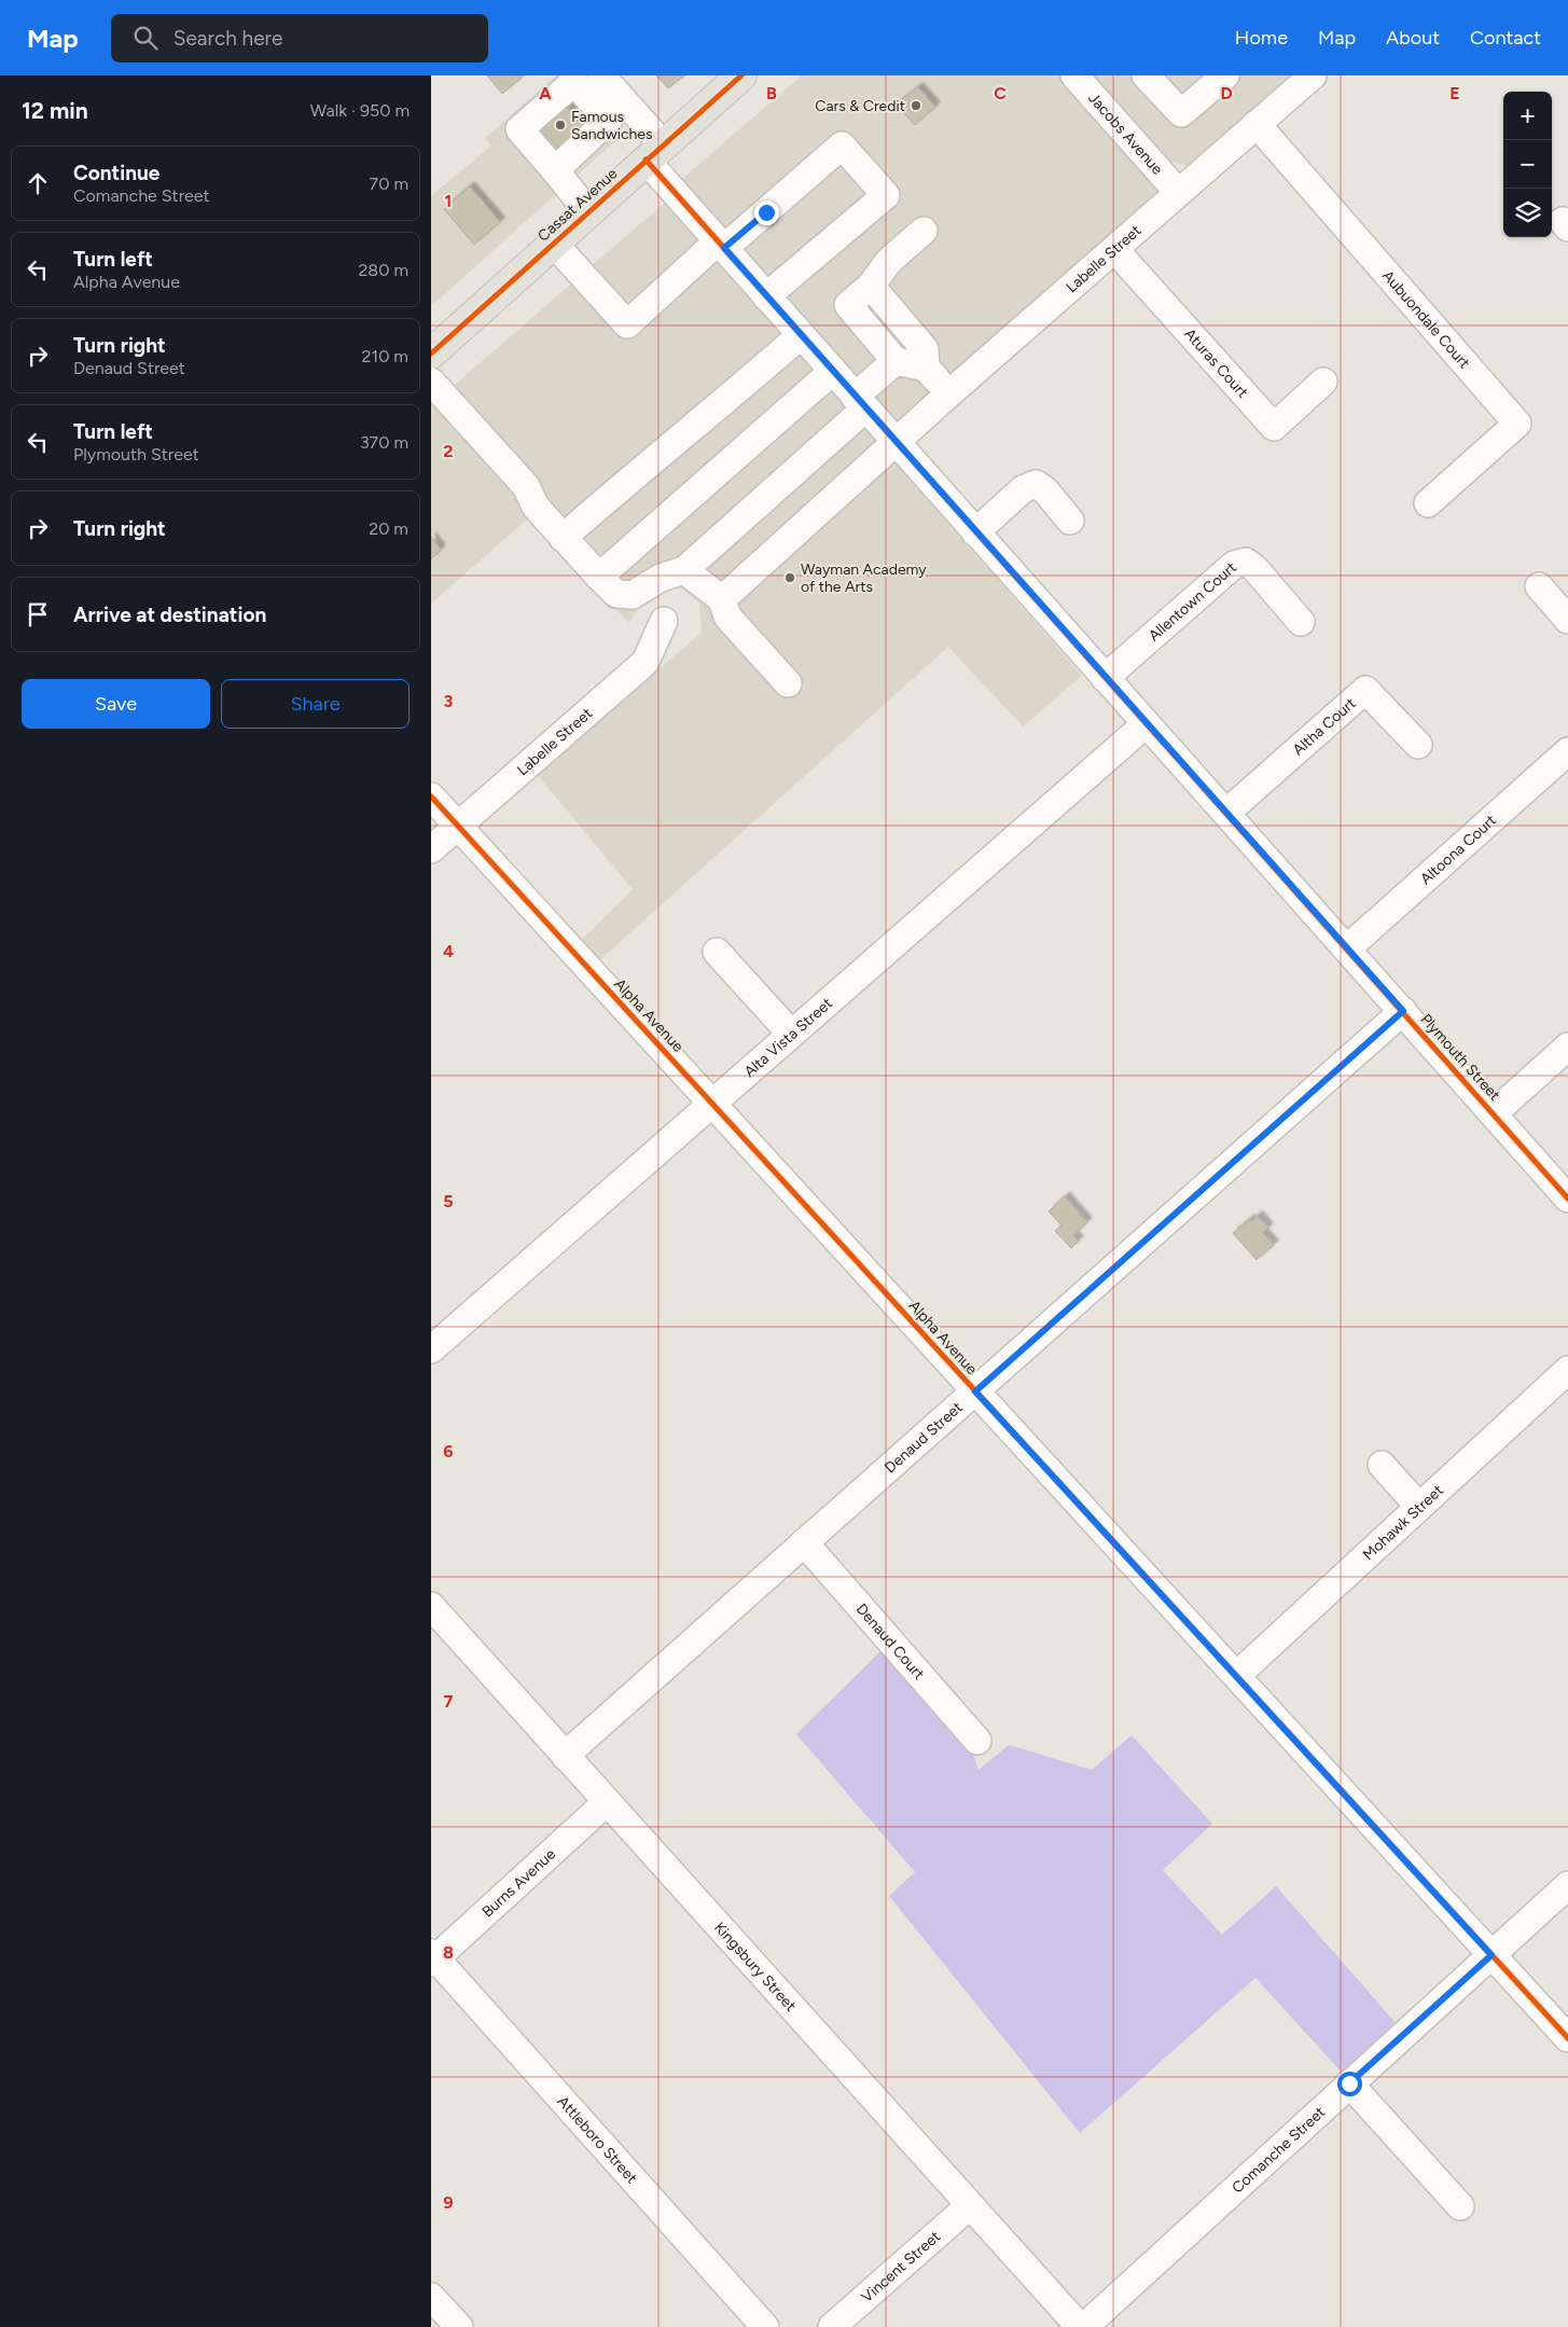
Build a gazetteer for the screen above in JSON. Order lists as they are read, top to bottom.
{
  "streets": {
    "main road": ["Cassat Avenue"],
    "street": [
      "Jacobs Avenue",
      "Labelle Street",
      "Aubuondale Court",
      "Aturas Court",
      "Allentown Court",
      "Altha Court",
      "Altoona Court",
      "Alpha Avenue",
      "Alta Vista Street",
      "Plymouth Street",
      "Denaud Street",
      "Mohawk Street",
      "Denaud Court",
      "Burns Avenue",
      "Kingsbury Street",
      "Attleboro Street",
      "Comanche Street",
      "Vincent Street"
    ]
  },
  "crossings": [
    ["Jacobs Avenue", "Labelle Street"],
    ["Cassat Avenue", "Plymouth Street"],
    ["Labelle Street", "Aubuondale Court"],
    ["Labelle Street", "Aturas Court"],
    ["Labelle Street", "Alpha Avenue"],
    ["Labelle Street", "Plymouth Street"],
    ["Allentown Court", "Plymouth Street"],
    ["Altha Court", "Plymouth Street"],
    ["Altoona Court", "Plymouth Street"],
    ["Alpha Avenue", "Alta Vista Street"],
    ["Alpha Avenue", "Denaud Street"],
    ["Alpha Avenue", "Mohawk Street"],
    ["Alpha Avenue", "Comanche Street"],
    ["Alta Vista Street", "Plymouth Street"],
    ["Plymouth Street", "Denaud Street"],
    ["Denaud Street", "Denaud Court"],
    ["Denaud Street", "Kingsbury Street"],
    ["Burns Avenue", "Kingsbury Street"],
    ["Burns Avenue", "Attleboro Street"],
    ["Kingsbury Street", "Vincent Street"]
  ],
  "places": ["Cars & Credit", "Famous Sandwiches", "Wayman Academy of the Arts"],
  "page": {
    "header": "Map",
    "search": "Search here",
    "nav": [
      "Home",
      "Map",
      "About",
      "Contact"
    ],
    "heading": ["12 min", "Walk · 950 m"],
    "map_buttons": ["+", "−"],
    "list": [
      ["Continue", "Comanche Street", "70 m"],
      ["Turn left", "Alpha Avenue", "280 m"],
      ["Turn right", "Denaud Street", "210 m"],
      ["Turn left", "Plymouth Street", "370 m"],
      ["Turn right", "20 m"],
      "Arrive at destination"
    ],
    "buttons": ["Save", "Share"]
  },
  "grid": {
    "columns": [
      "A",
      "B",
      "C",
      "D",
      "E"
    ],
    "rows": [
      "1",
      "2",
      "3",
      "4",
      "5",
      "6",
      "7",
      "8",
      "9"
    ]
  }
}
